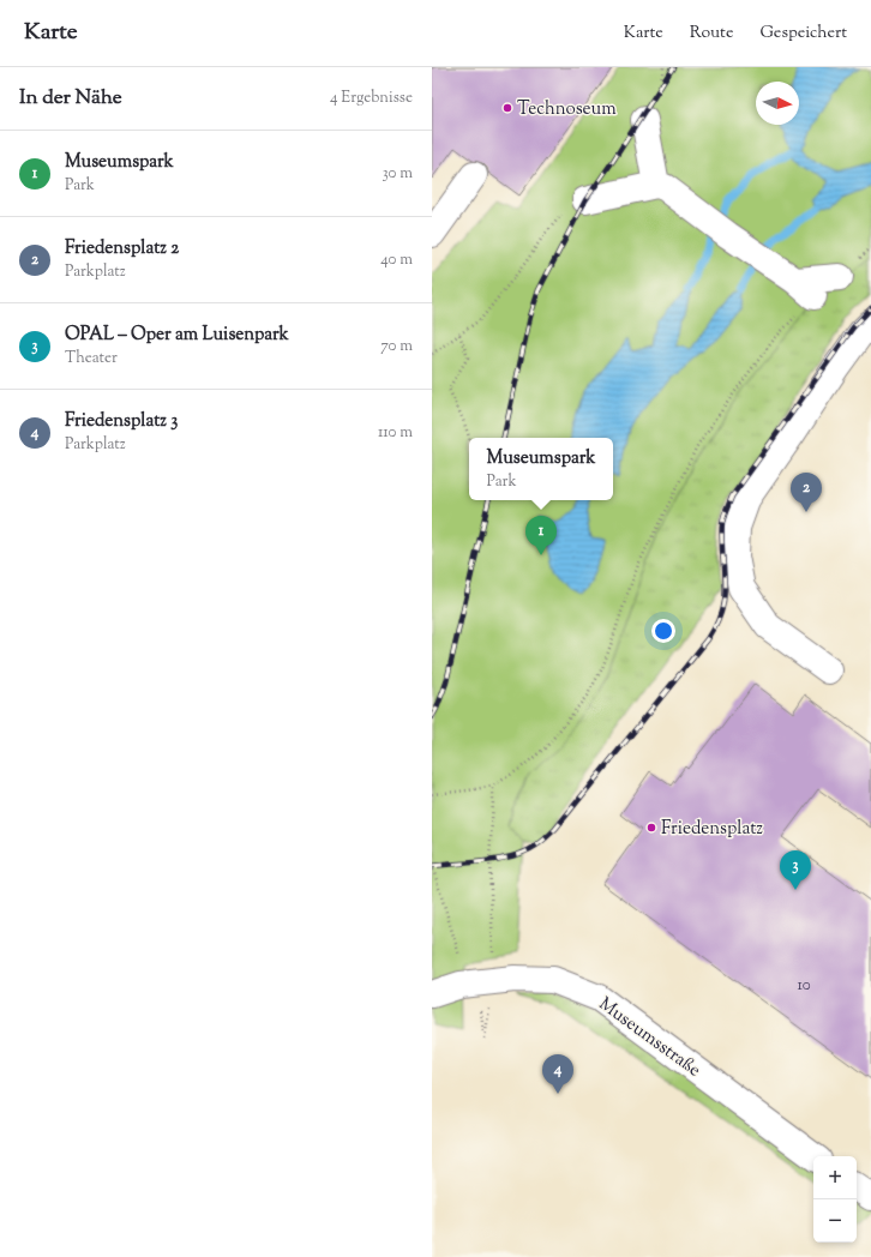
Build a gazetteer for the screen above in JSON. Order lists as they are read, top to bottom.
{
  "streets": {
    "street": ["Museumsstraße"]
  },
  "places": ["Technoseum", "Friedensplatz"],
  "house_numbers": ["10"],
  "north": "right",
  "page": {
    "header": "Karte",
    "nav": ["Karte", "Route", "Gespeichert"],
    "heading": ["In der Nähe", "4 Ergebnisse"],
    "list": [
      {
        "mark": "1",
        "name": "Museumspark",
        "note": "Park",
        "value": "30 m"
      },
      {
        "mark": "2",
        "name": "Friedensplatz 2",
        "note": "Parkplatz",
        "value": "40 m"
      },
      {
        "mark": "3",
        "name": "OPAL – Oper am Luisenpark",
        "note": "Theater",
        "value": "70 m"
      },
      {
        "mark": "4",
        "name": "Friedensplatz 3",
        "note": "Parkplatz",
        "value": "110 m"
      }
    ],
    "popup": ["Museumspark", "Park"],
    "pins": [
      "2",
      "1",
      "3",
      "4"
    ],
    "map_buttons": ["+", "−"]
  }
}
